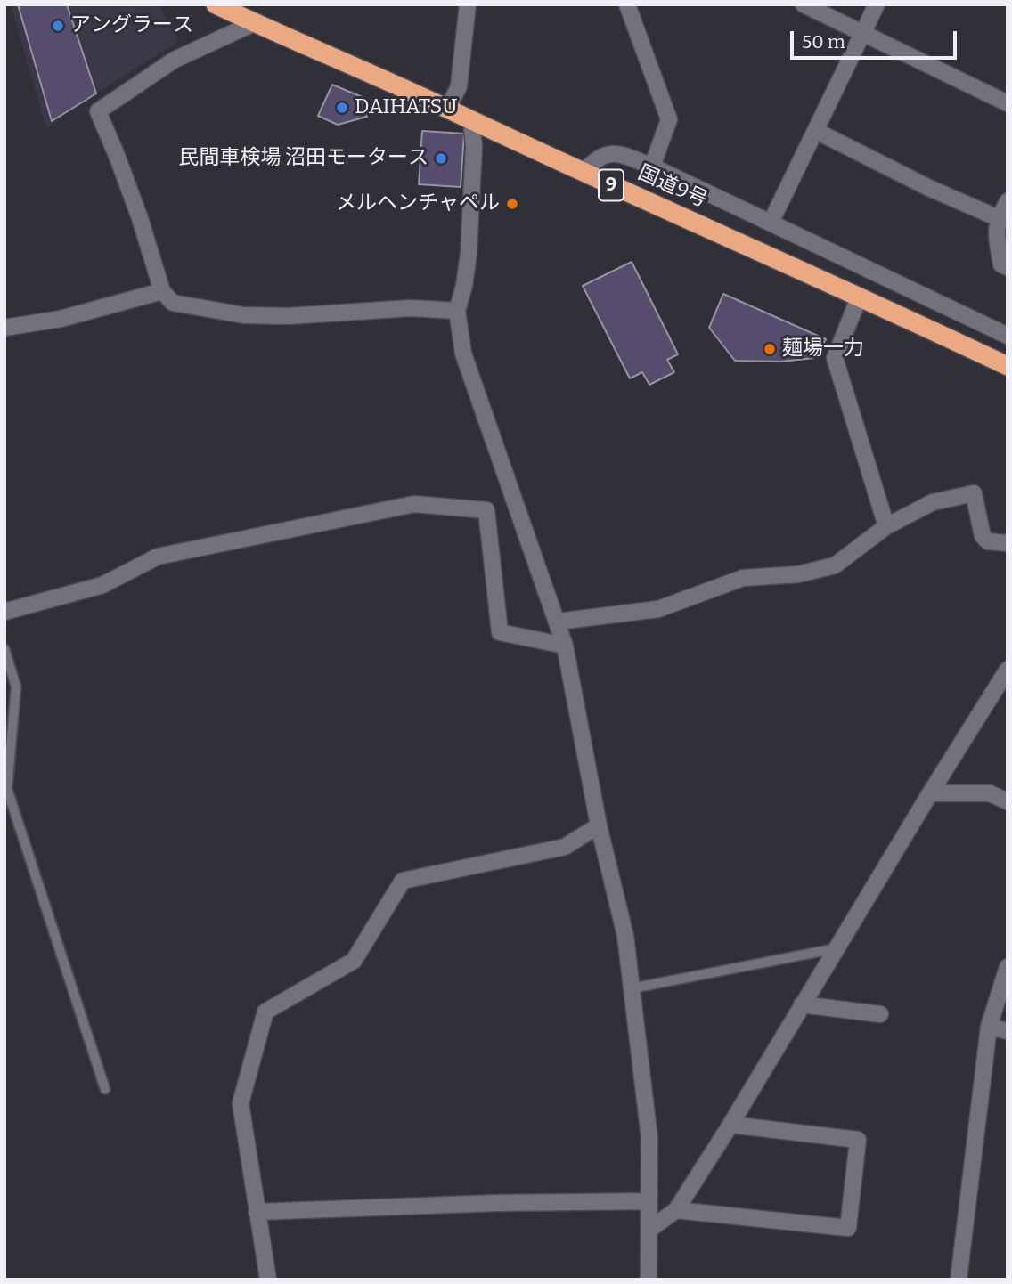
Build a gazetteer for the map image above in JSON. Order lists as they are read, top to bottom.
{
  "streets": {
    "highway": ["9", "国道9号"]
  },
  "places": [
    "アングラース",
    "DAIHATSU",
    "民間車検場 沼田モータース",
    "メルヘンチャペル",
    "麺場一力"
  ],
  "scale_bar": "50 m"
}
